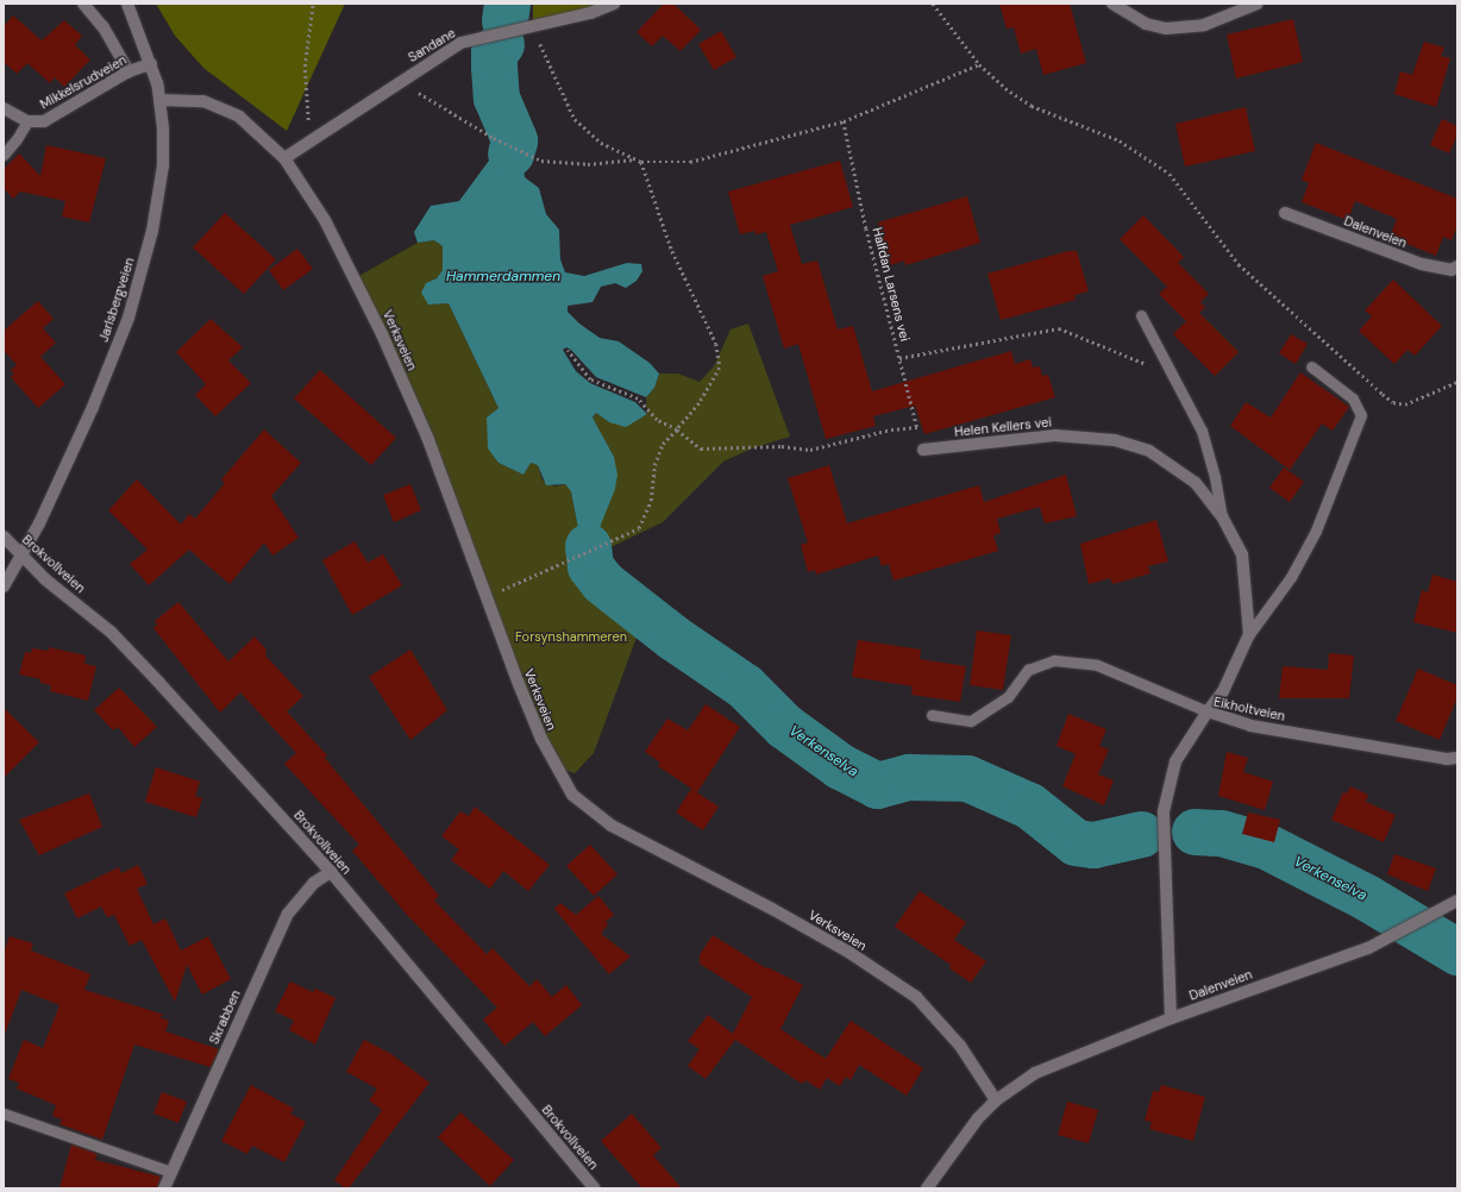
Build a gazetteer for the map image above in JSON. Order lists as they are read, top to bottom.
{
  "streets": {
    "street": [
      "Sandane",
      "Mikkelsrudveien",
      "Dalenveien",
      "Jarlsbergveien",
      "Verksveien",
      "Helen Kellers vei",
      "Brokvollveien",
      "Eikholtveien",
      "Skrabben"
    ],
    "path": ["Halfdan Larsens vei"]
  },
  "crossings": [
    ["Sandane", "Verksveien"],
    ["Mikkelsrudveien", "Jarlsbergveien"],
    ["Dalenveien", "Verksveien"],
    ["Dalenveien", "Eikholtveien"],
    ["Halfdan Larsens vei", "Helen Kellers vei"],
    ["Jarlsbergveien", "Verksveien"],
    ["Jarlsbergveien", "Brokvollveien"],
    ["Helen Kellers vei", "Eikholtveien"],
    ["Brokvollveien", "Skrabben"]
  ],
  "water": ["Hammerdammen", "Verkenselva"],
  "parks": ["Forsynshammeren"]
}
